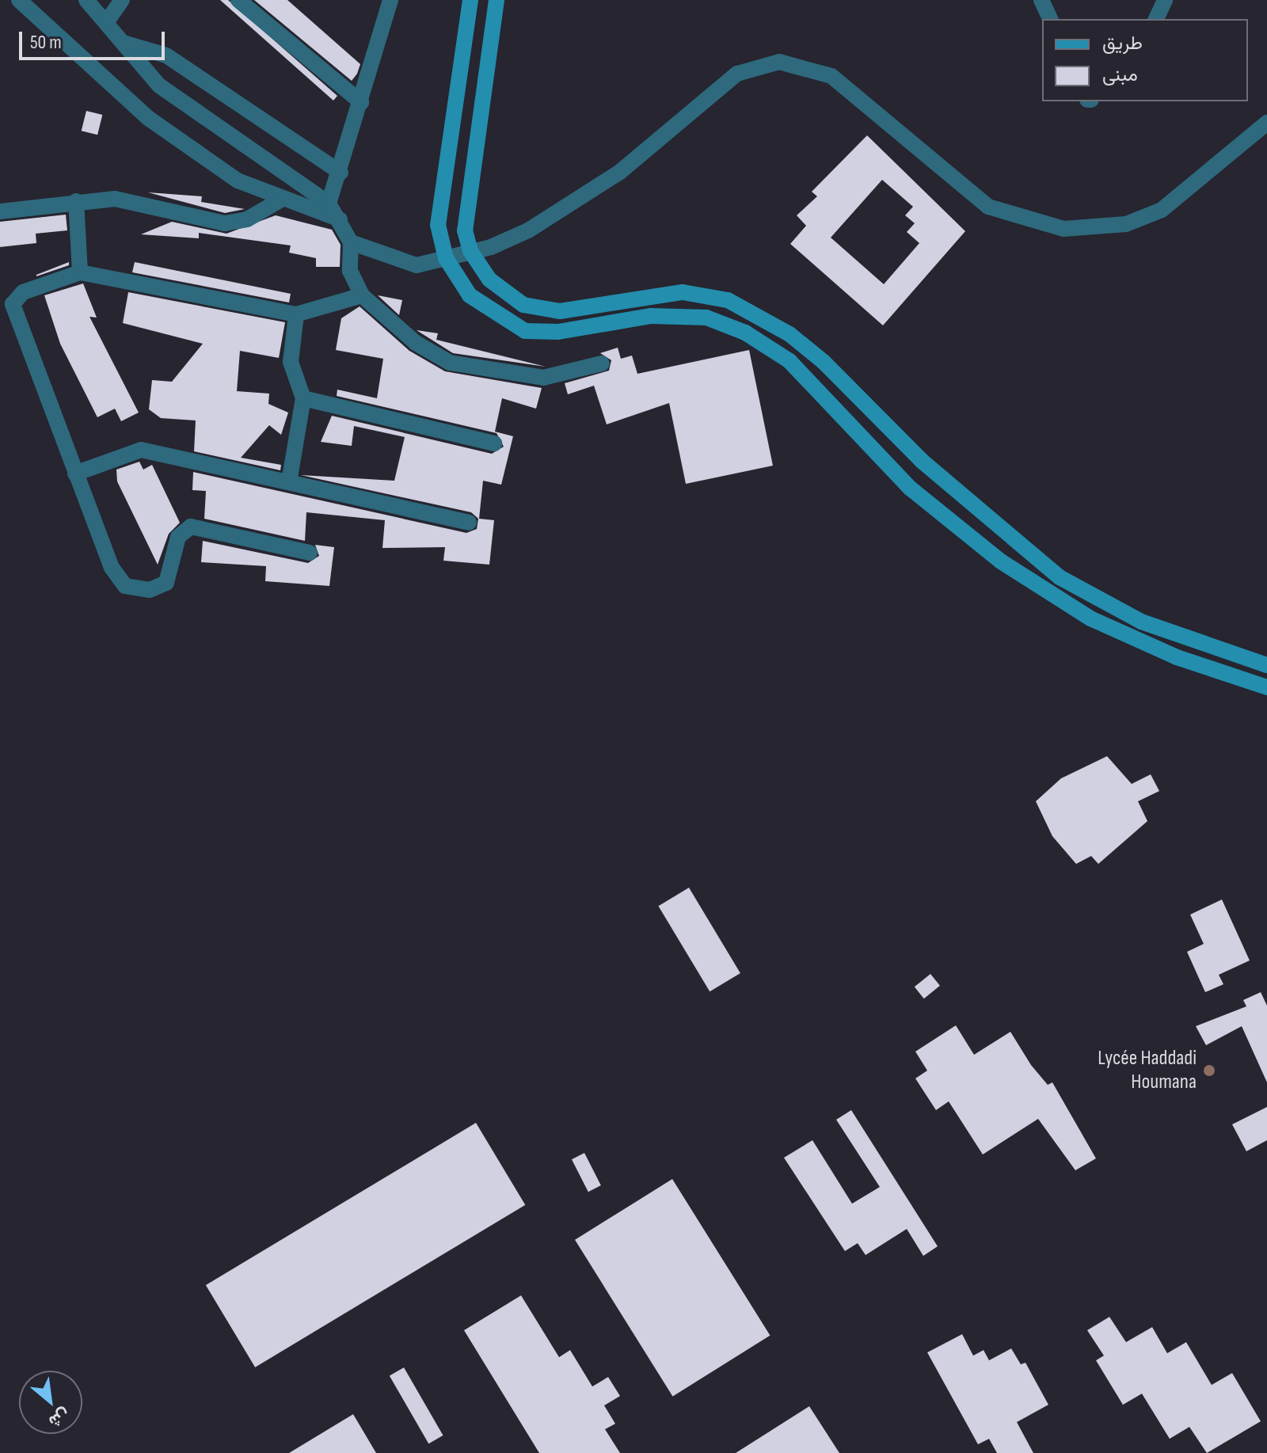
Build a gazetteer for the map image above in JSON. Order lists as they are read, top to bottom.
{
  "places": ["Lycée Haddadi Houmana"],
  "legend": ["طريق", "مبنى"],
  "scale_bar": "50 m",
  "north": "bottom right"
}
